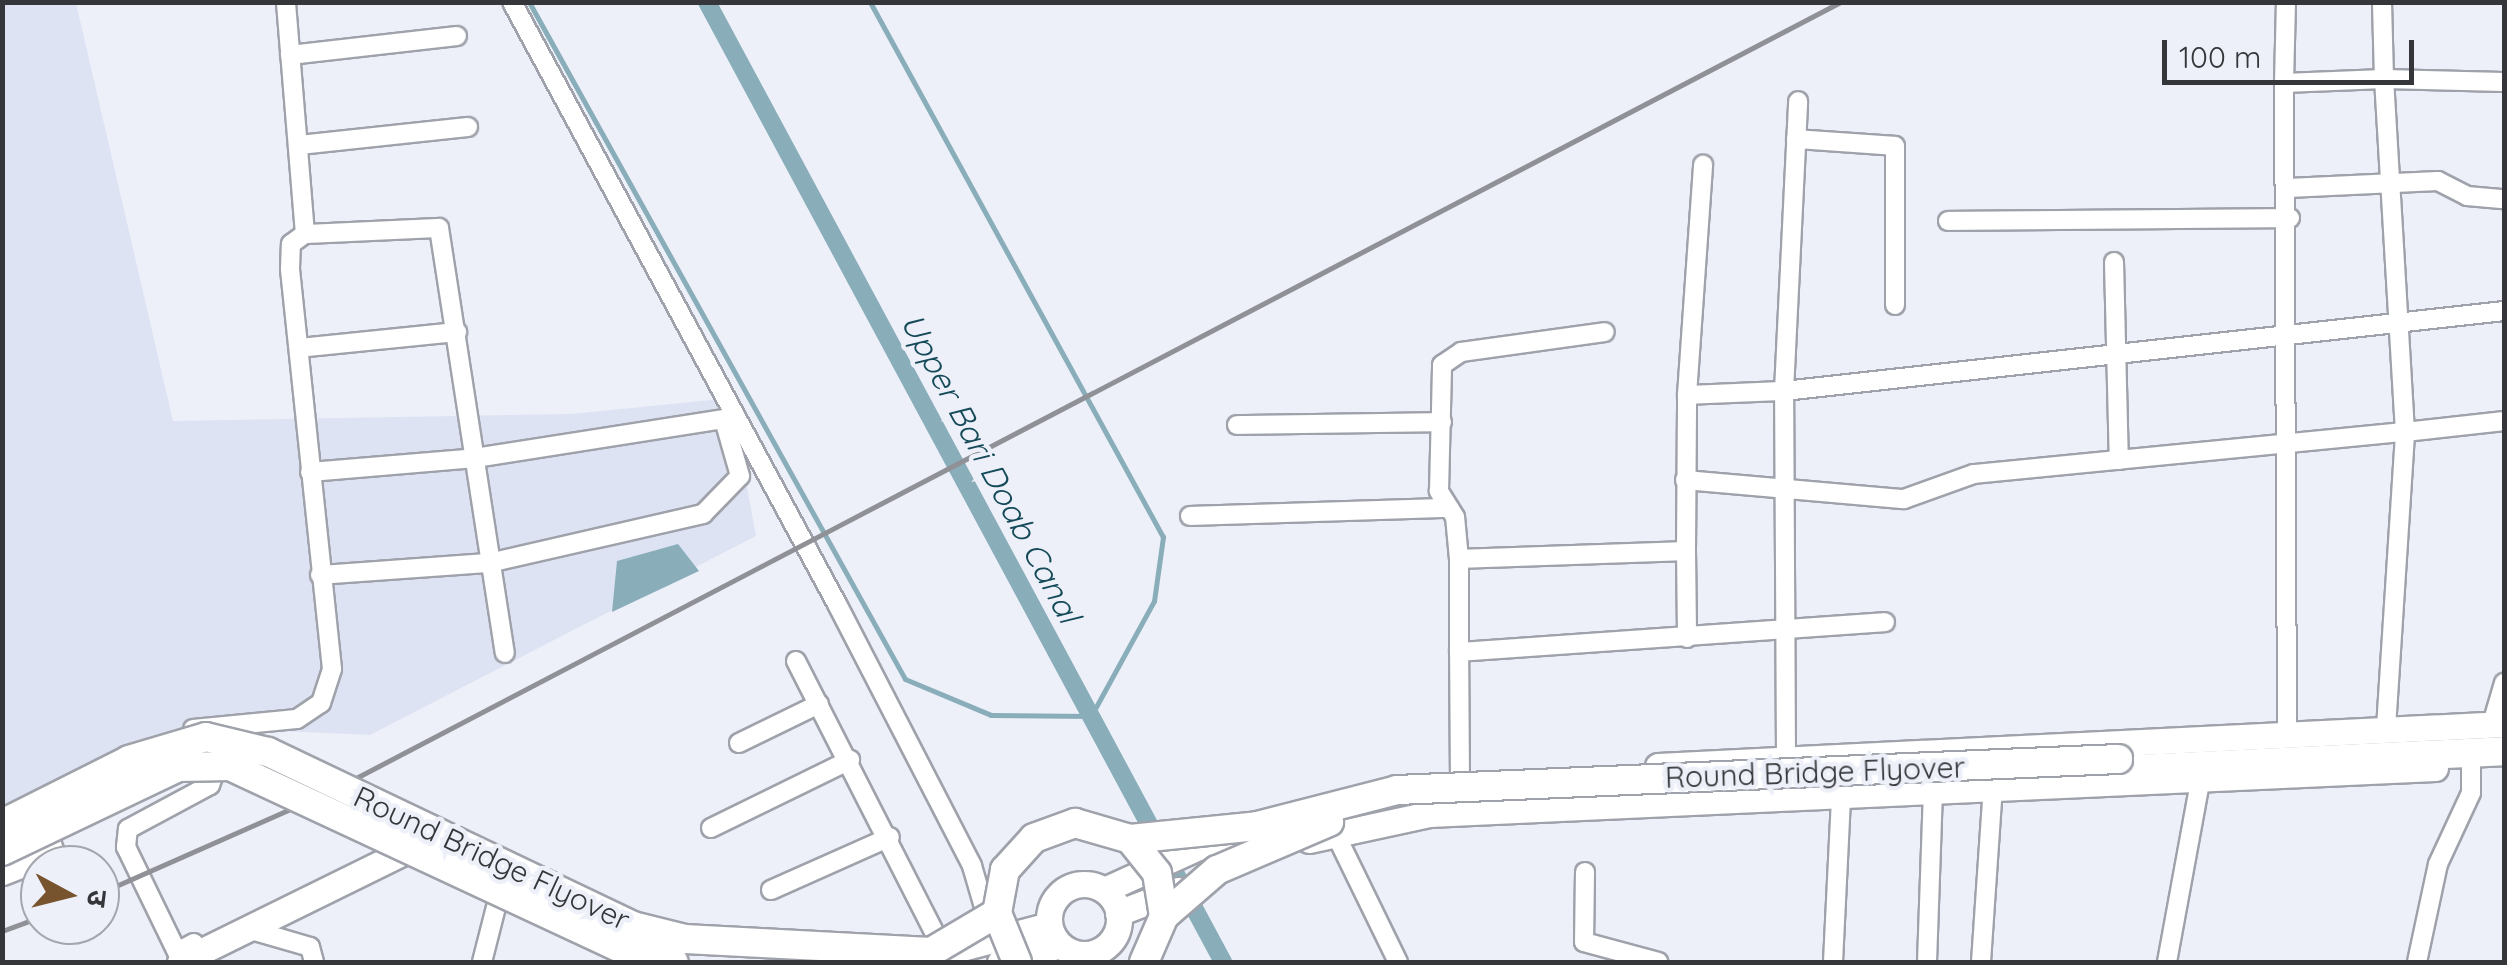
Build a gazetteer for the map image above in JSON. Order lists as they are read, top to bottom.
{
  "streets": {
    "main road": ["Round Bridge Flyover"]
  },
  "water": ["Upper Bari Doab Canal"],
  "scale_bar": "100 m",
  "north": "right"
}
